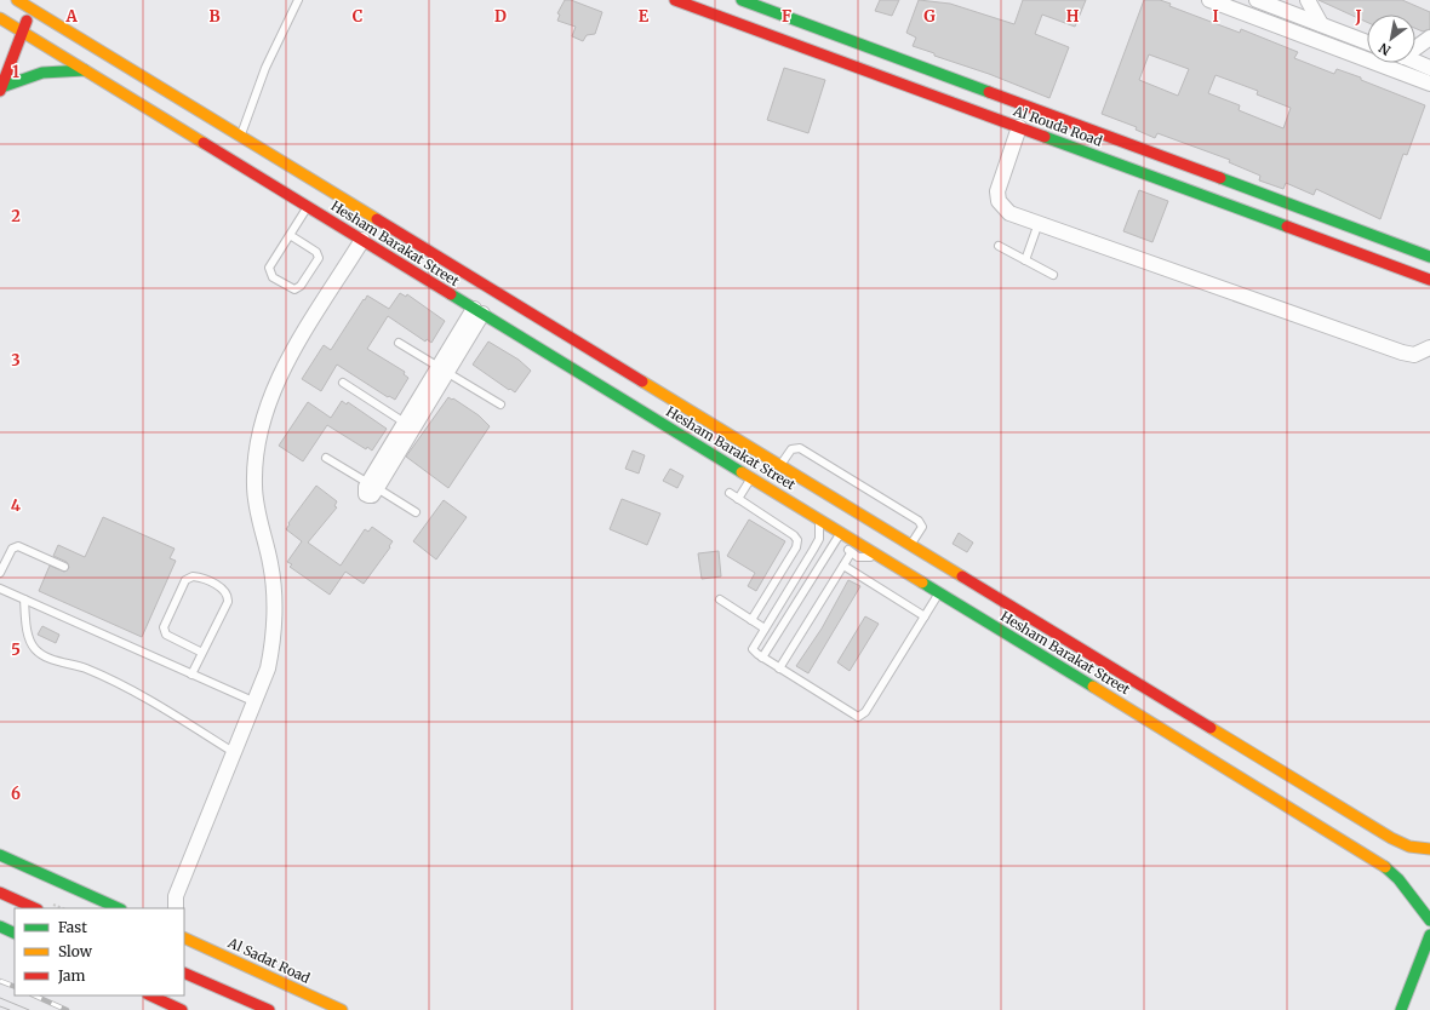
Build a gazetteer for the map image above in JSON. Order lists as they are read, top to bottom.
{
  "streets": {
    "street": ["Al Rouda Road", "Hesham Barakat Street", "Al Sadat Road"]
  },
  "legend": ["Fast", "Slow", "Jam"],
  "north": "bottom left",
  "grid": {
    "columns": [
      "A",
      "B",
      "C",
      "D",
      "E",
      "F",
      "G",
      "H",
      "I",
      "J"
    ],
    "rows": [
      "1",
      "2",
      "3",
      "4",
      "5",
      "6"
    ]
  }
}
